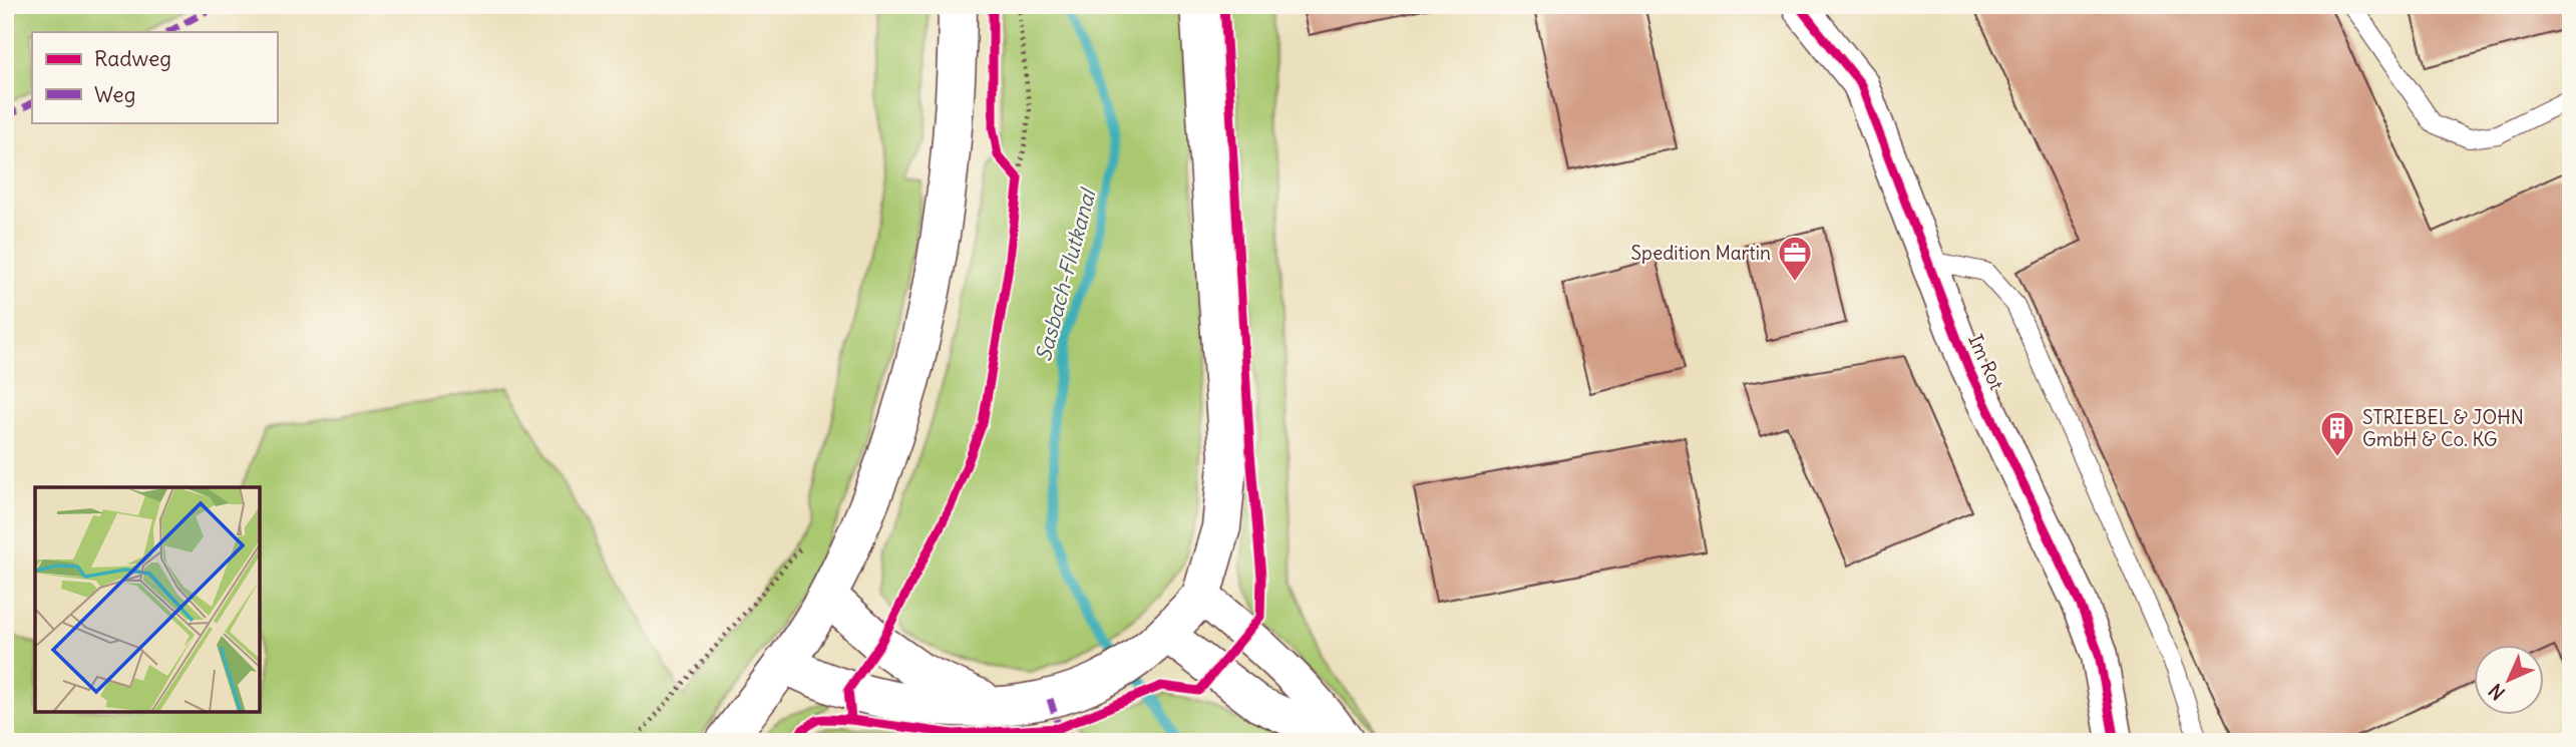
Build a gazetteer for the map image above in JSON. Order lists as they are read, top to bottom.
{
  "streets": {
    "street": ["Im Rot"]
  },
  "water": ["Sasbach-Flutkanal"],
  "places": {
    "office": ["Spedition Martin"],
    "building": ["STRIEBEL & JOHN GmbH & Co. KG"]
  },
  "legend": ["Radweg", "Weg"],
  "north": "bottom left"
}
